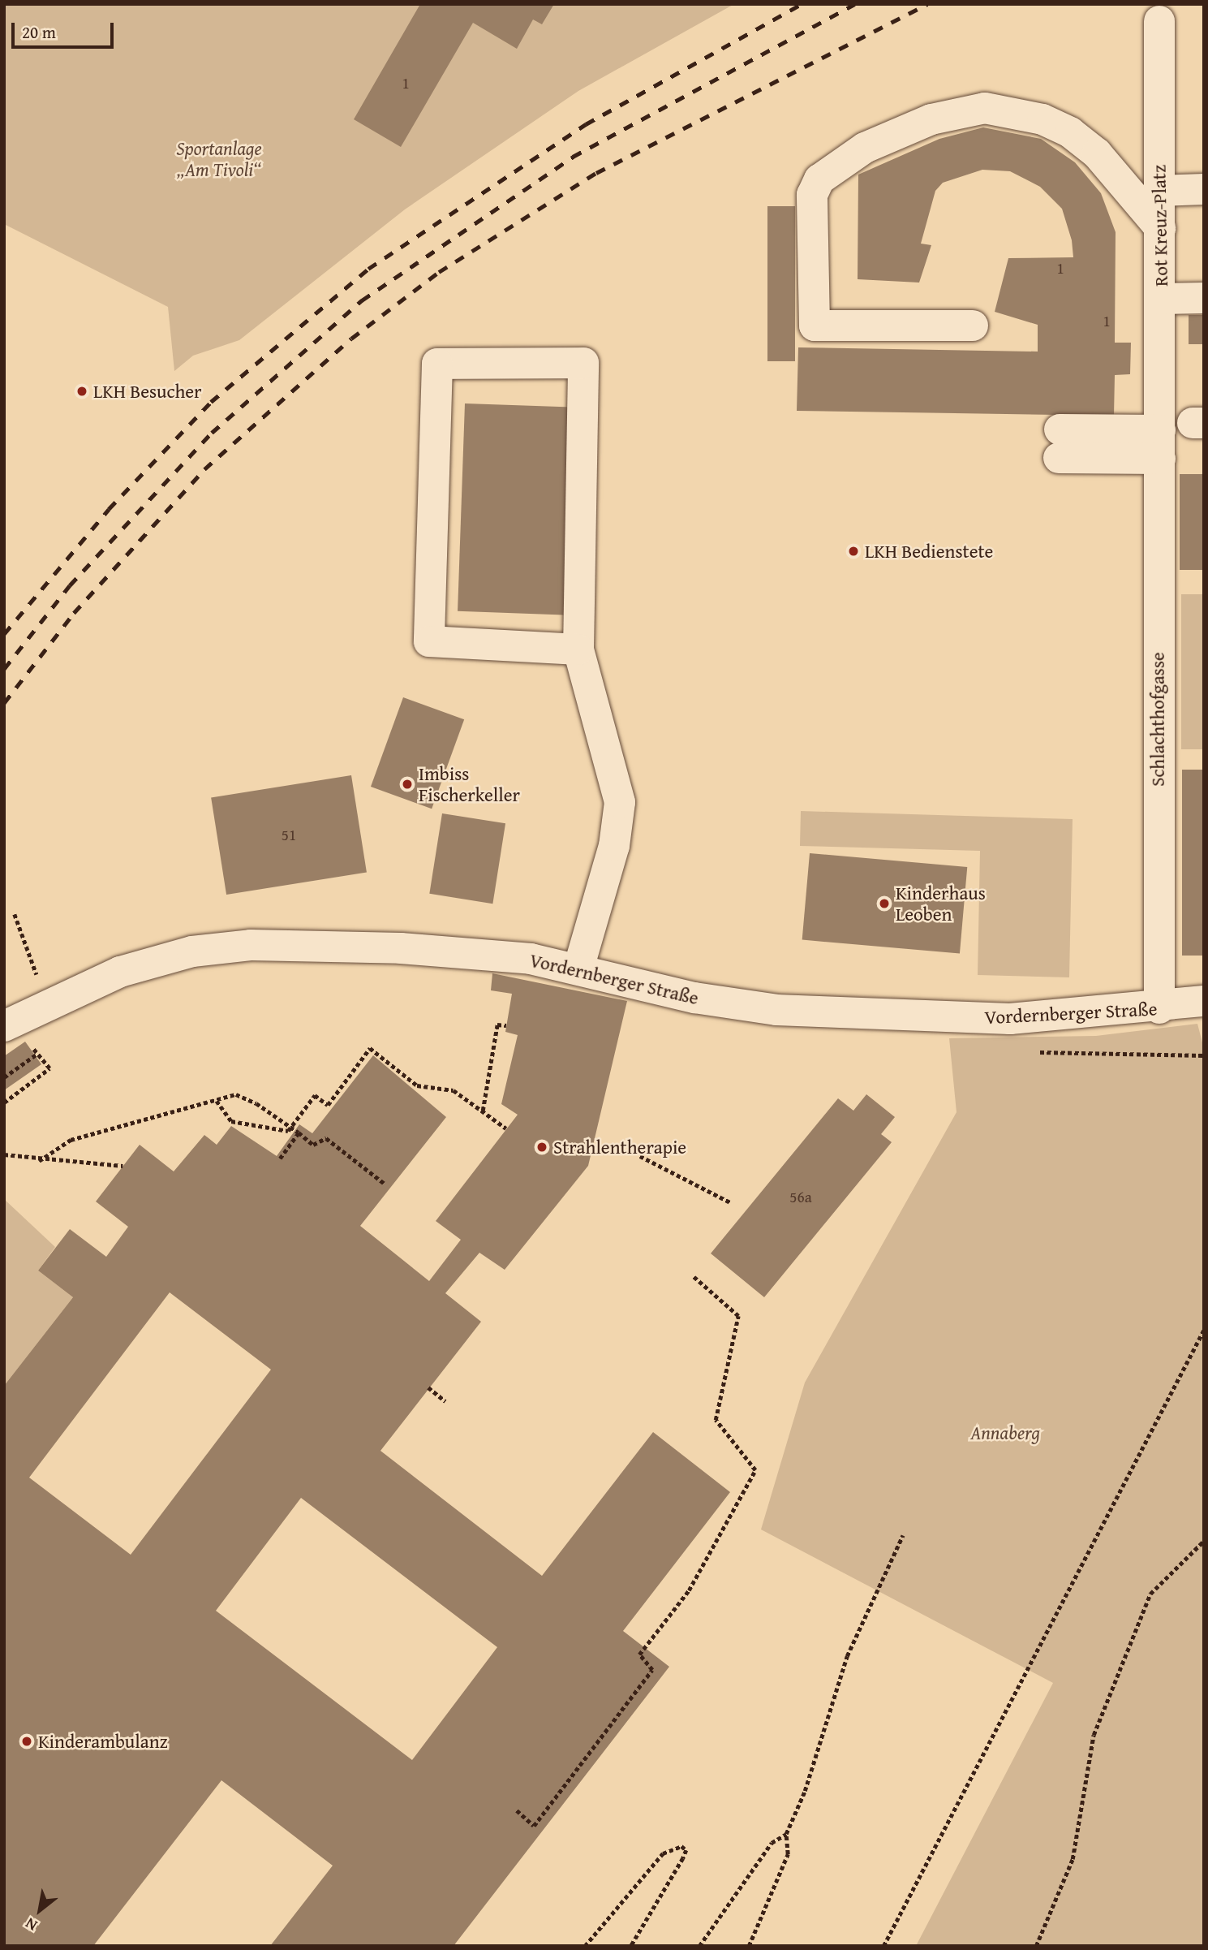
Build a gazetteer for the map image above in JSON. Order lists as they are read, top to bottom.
{
  "streets": {
    "street": ["Rot Kreuz-Platz", "Schlachthofgasse", "Vordernberger Straße"]
  },
  "crossings": [
    ["Rot Kreuz-Platz", "Schlachthofgasse"],
    ["Schlachthofgasse", "Vordernberger Straße"]
  ],
  "parks": ["Sportanlage „Am Tivoli“", "Annaberg"],
  "places": [
    "LKH Besucher",
    "LKH Bedienstete",
    "Imbiss Fischerkeller",
    "Kinderhaus Leoben",
    "Strahlentherapie",
    "Kinderambulanz"
  ],
  "house_numbers": [
    "1",
    "1",
    "1",
    "51",
    "56a"
  ],
  "scale_bar": "20 m",
  "north": "bottom left"
}
